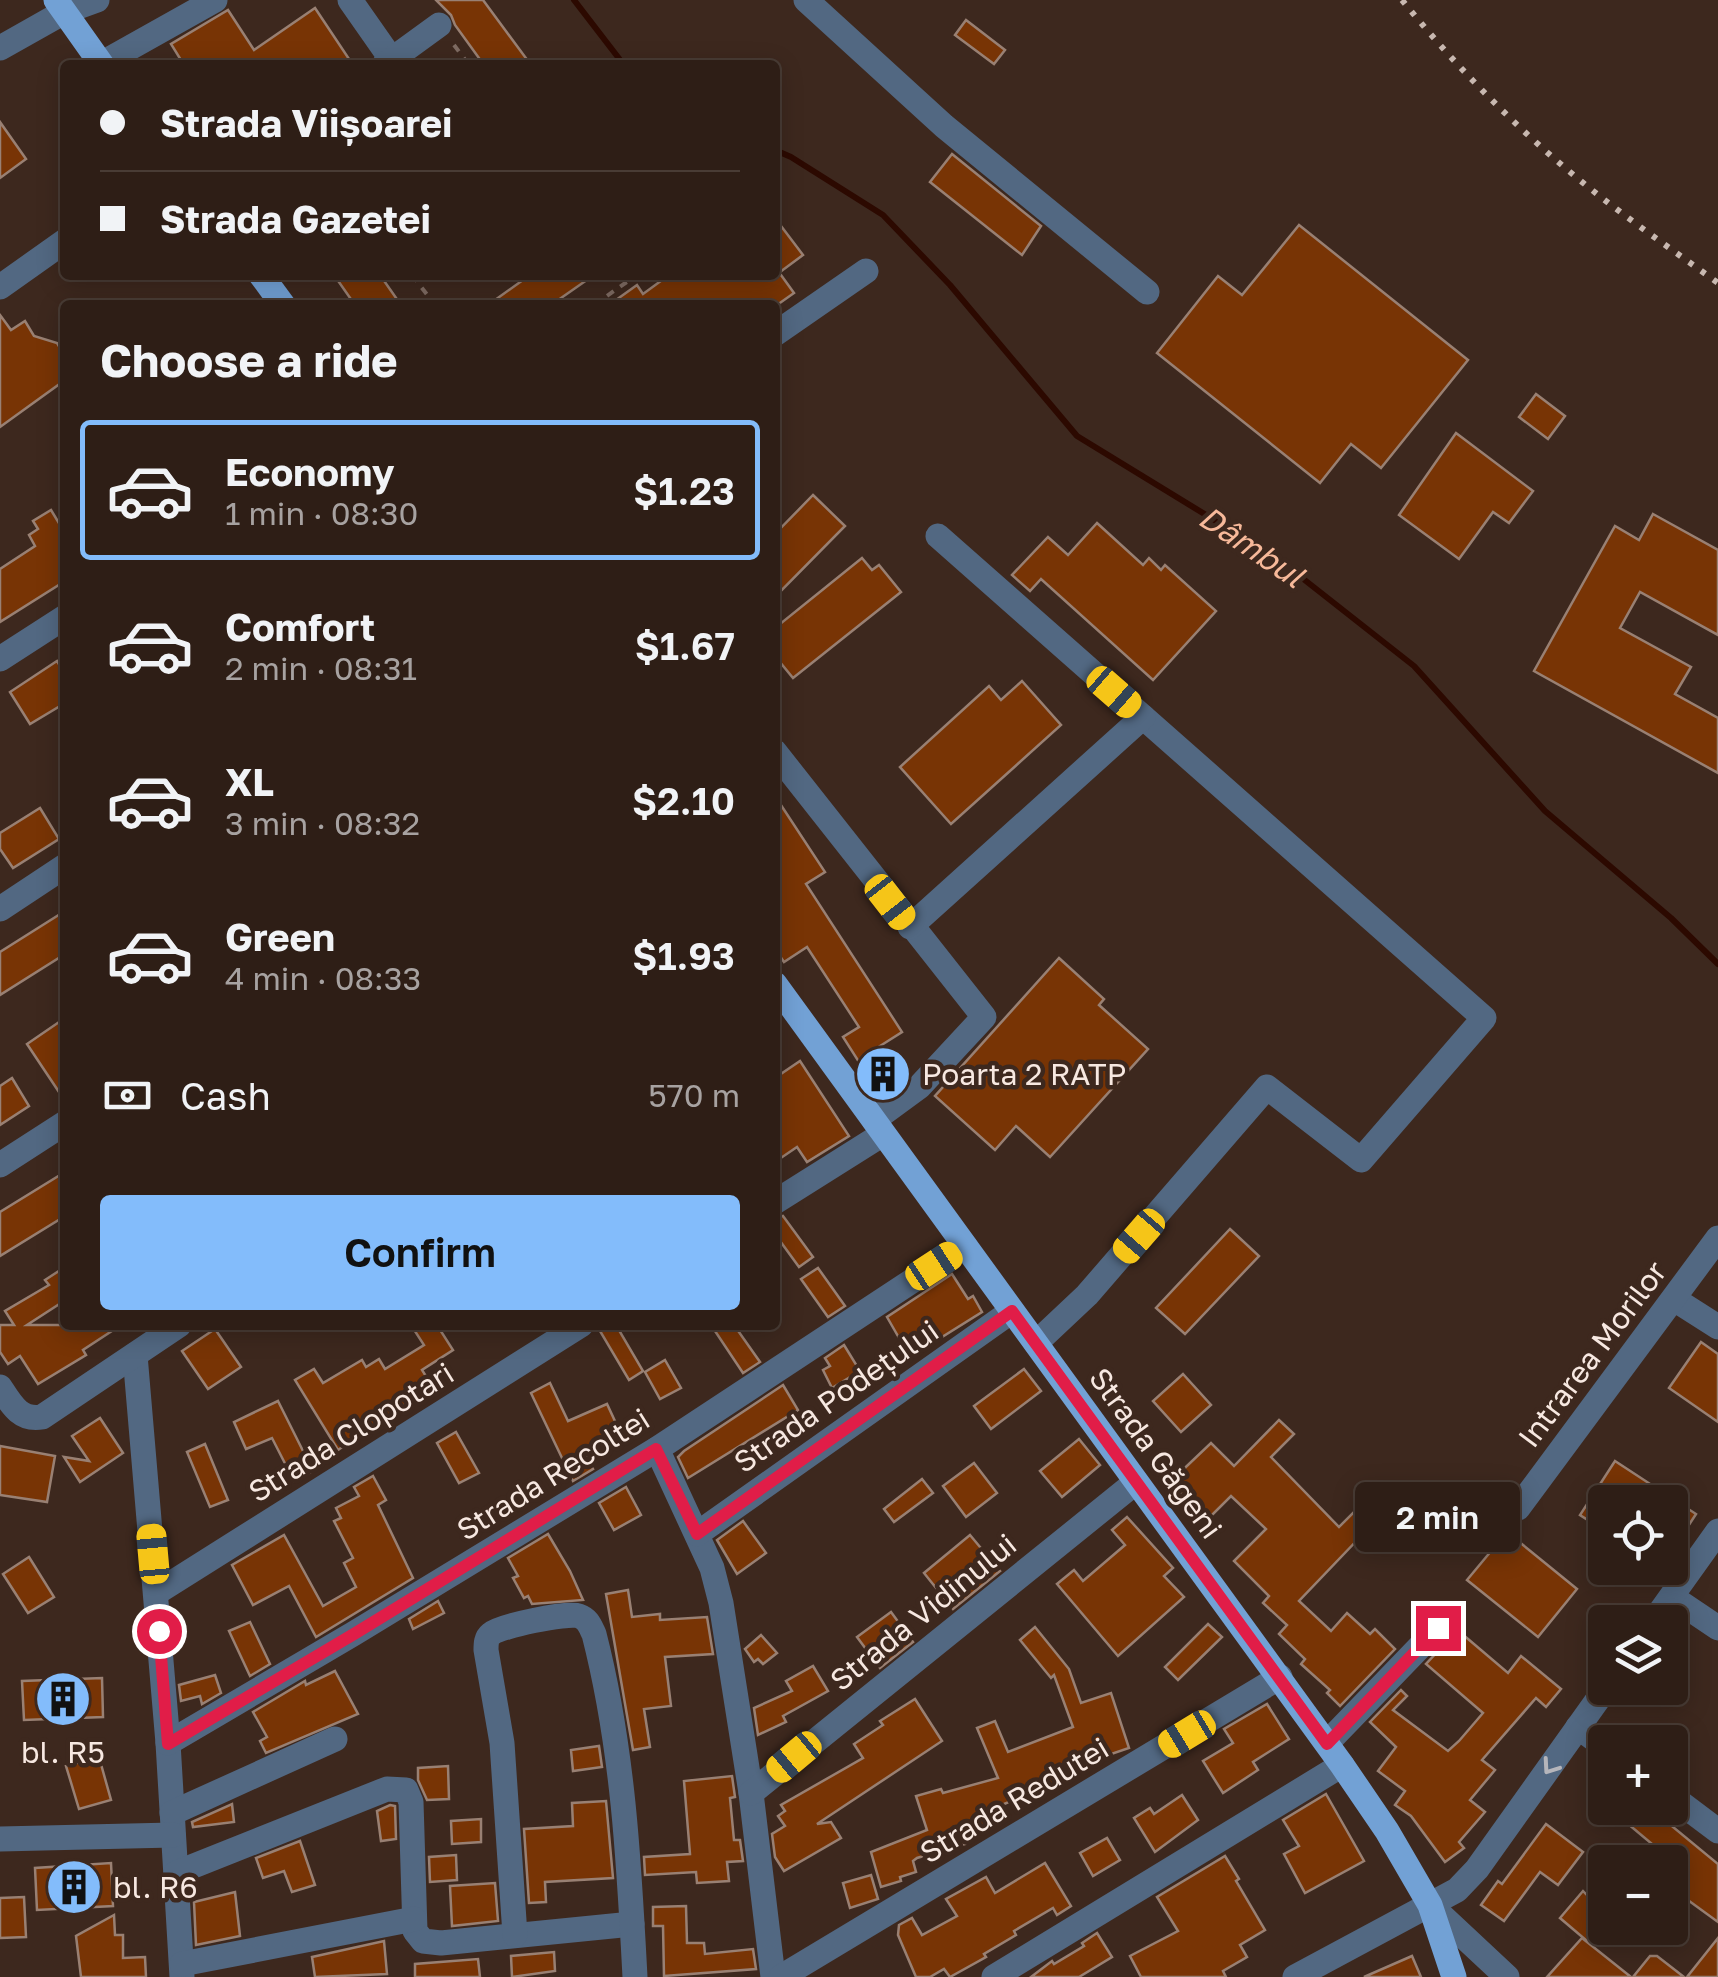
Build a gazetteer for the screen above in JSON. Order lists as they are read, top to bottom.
{
  "streets": {
    "main road": ["Strada Găgeni"],
    "street": [
      "Intrarea Morilor",
      "Strada Podețului",
      "Strada Clopotari",
      "Strada Recoltei",
      "Strada Vidinului",
      "Strada Redutei"
    ]
  },
  "crossings": [
    ["Strada Podețului", "Strada Găgeni"],
    ["Strada Găgeni", "Strada Recoltei"],
    ["Strada Găgeni", "Strada Vidinului"],
    ["Strada Găgeni", "Strada Redutei"]
  ],
  "water": ["Dâmbul"],
  "places": {
    "building": ["Poarta 2 RATP", "bl. R5", "bl. R6"]
  },
  "page": {
    "banner": ["Strada Viișoarei", "Strada Gazetei"],
    "heading": "Choose a ride",
    "list": [
      {
        "name": "Economy",
        "note": "1 min · 08:30",
        "value": "$1.23"
      },
      {
        "name": "Comfort",
        "note": "2 min · 08:31",
        "value": "$1.67"
      },
      {
        "name": "XL",
        "note": "3 min · 08:32",
        "value": "$2.10"
      },
      {
        "name": "Green",
        "note": "4 min · 08:33",
        "value": "$1.93"
      }
    ],
    "pay": ["Cash", "570 m"],
    "buttons": "Confirm",
    "bubble": "2 min",
    "map_buttons": ["+", "−"]
  }
}
